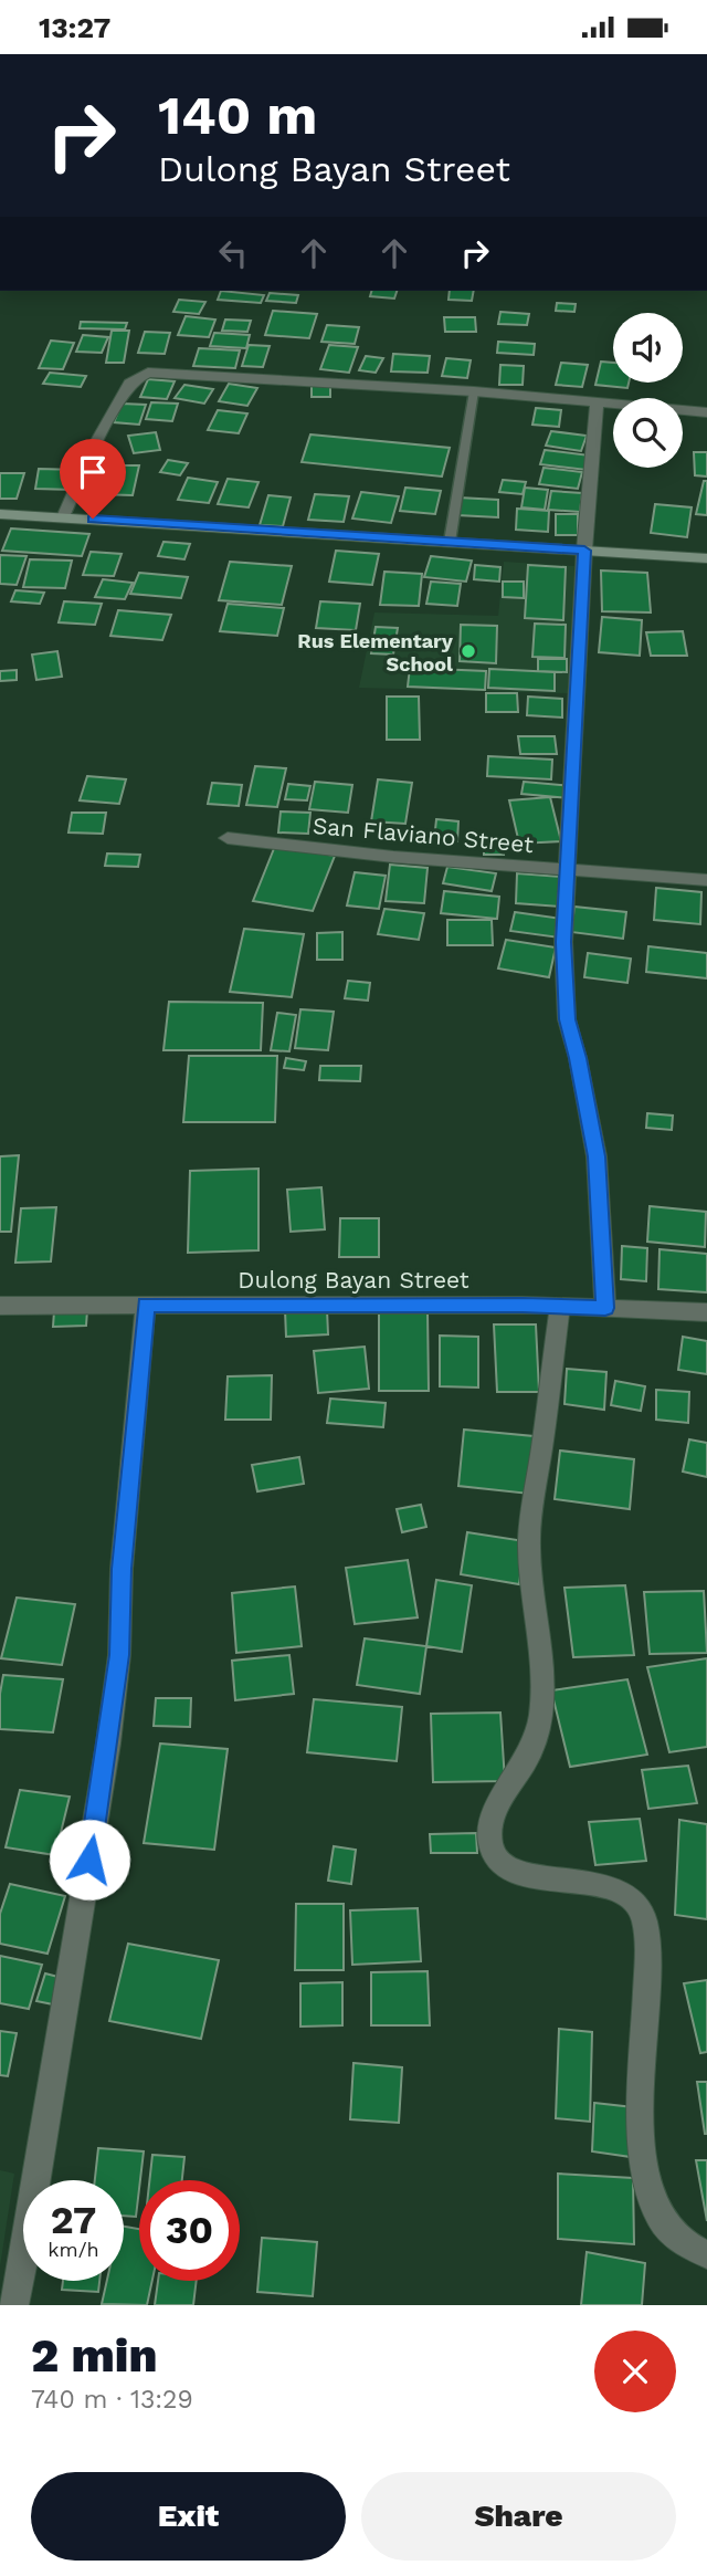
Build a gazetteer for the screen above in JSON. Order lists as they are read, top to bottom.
{
  "streets": {
    "street": ["San Flaviano Street", "Dulong Bayan Street"]
  },
  "places": ["Rus Elementary School"],
  "page": {
    "status": "13:27",
    "turn": ["140 m", "Dulong Bayan Street"],
    "speed": "27 km/h",
    "limit": "30",
    "heading": ["2 min", "740 m · 13:29"],
    "buttons": ["Exit", "Share"]
  }
}
